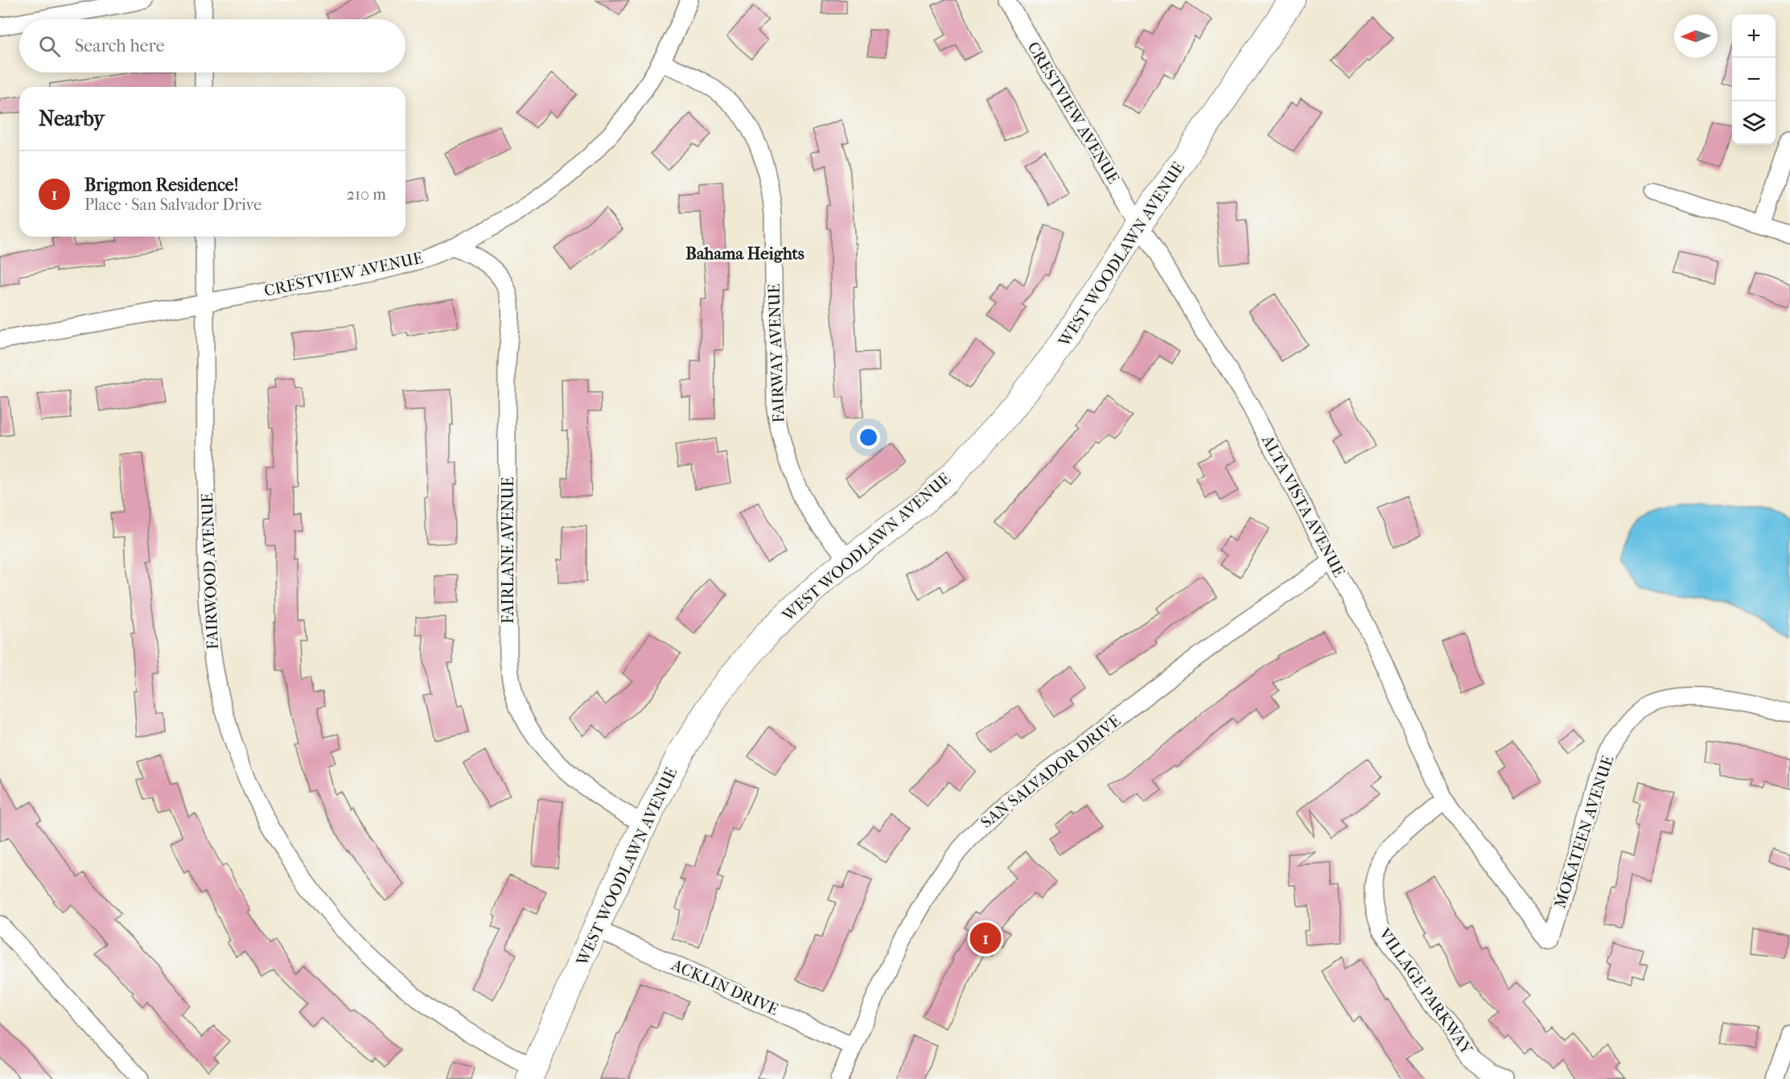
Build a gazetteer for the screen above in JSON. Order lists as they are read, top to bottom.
{
  "streets": {
    "street": [
      "CRESTVIEW AVENUE",
      "WEST WOODLAWN AVENUE",
      "FAIRWAY AVENUE",
      "ALTA VISTA AVENUE",
      "FAIRLANE AVENUE",
      "FAIRWOOD AVENUE",
      "SAN SALVADOR DRIVE",
      "MOKATEEN AVENUE",
      "ACKLIN DRIVE",
      "VILLAGE PARKWAY"
    ]
  },
  "crossings": [
    ["CRESTVIEW AVENUE", "WEST WOODLAWN AVENUE"],
    ["CRESTVIEW AVENUE", "FAIRWAY AVENUE"],
    ["CRESTVIEW AVENUE", "ALTA VISTA AVENUE"],
    ["CRESTVIEW AVENUE", "FAIRLANE AVENUE"],
    ["CRESTVIEW AVENUE", "FAIRWOOD AVENUE"],
    ["WEST WOODLAWN AVENUE", "FAIRWAY AVENUE"],
    ["WEST WOODLAWN AVENUE", "ALTA VISTA AVENUE"],
    ["WEST WOODLAWN AVENUE", "FAIRLANE AVENUE"],
    ["WEST WOODLAWN AVENUE", "FAIRWOOD AVENUE"],
    ["WEST WOODLAWN AVENUE", "ACKLIN DRIVE"],
    ["ALTA VISTA AVENUE", "SAN SALVADOR DRIVE"],
    ["ALTA VISTA AVENUE", "MOKATEEN AVENUE"],
    ["ALTA VISTA AVENUE", "VILLAGE PARKWAY"],
    ["SAN SALVADOR DRIVE", "ACKLIN DRIVE"],
    ["MOKATEEN AVENUE", "VILLAGE PARKWAY"]
  ],
  "districts": ["Bahama Heights"],
  "north": "left",
  "page": {
    "map_buttons": ["+", "−"],
    "search": "Search here",
    "heading": "Nearby",
    "list": [
      {
        "mark": "1",
        "name": "Brigmon Residence!",
        "note": "Place · San Salvador Drive",
        "value": "210 m"
      }
    ],
    "pins": "1"
  }
}
